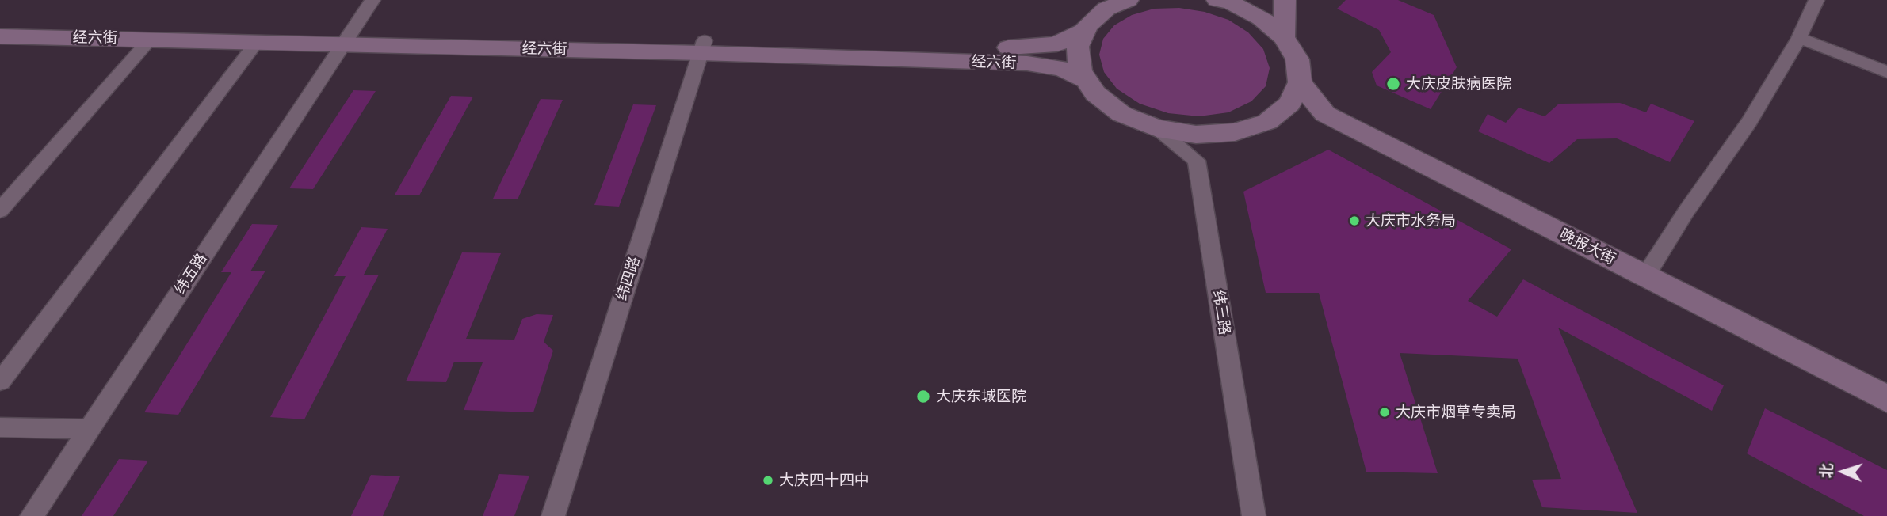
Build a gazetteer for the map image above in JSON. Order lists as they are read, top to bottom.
{
  "streets": {
    "main road": ["经六街", "晚报大街"],
    "street": ["纬五路", "纬四路", "纬三路"]
  },
  "crossings": [
    ["经六街", "纬五路"],
    ["经六街", "纬四路"]
  ],
  "places": [
    "大庆皮肤病医院",
    "大庆市水务局",
    "大庆东城医院",
    "大庆市烟草专卖局",
    "大庆四十四中"
  ],
  "north": "left"
}
